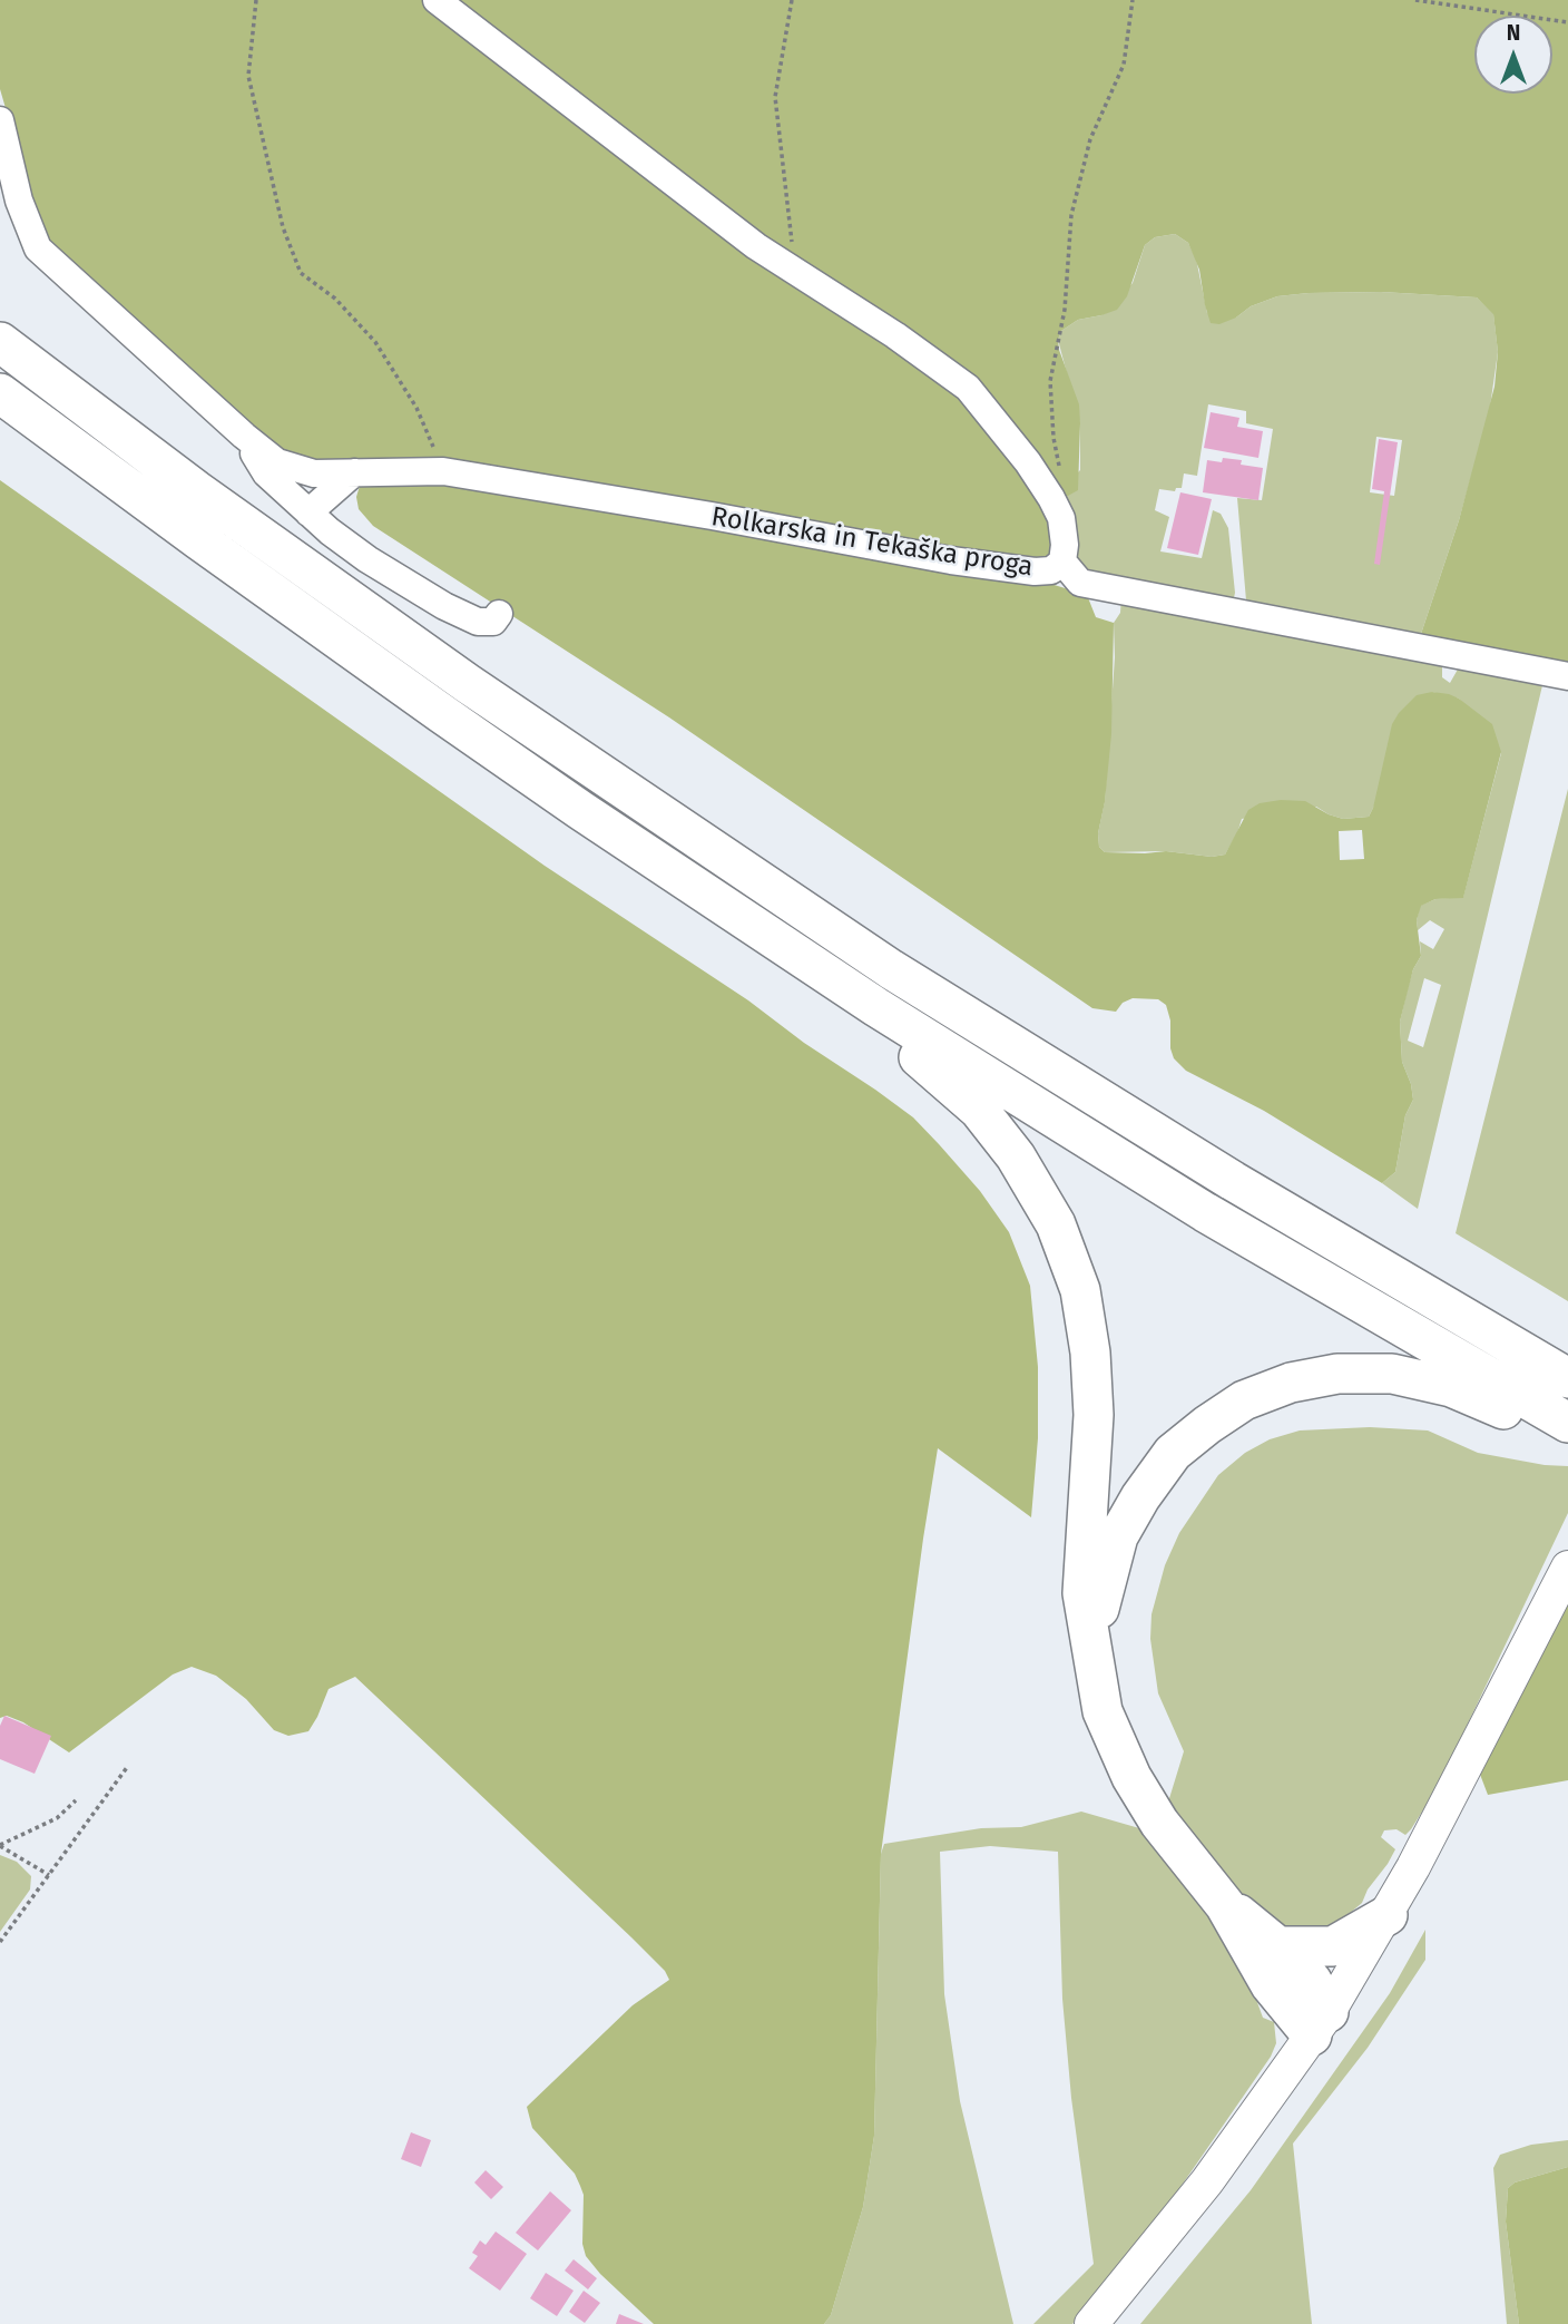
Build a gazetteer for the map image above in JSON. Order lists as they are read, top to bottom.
{
  "streets": {
    "street": ["Rolkarska in Tekaška proga"]
  },
  "north": "top"
}
